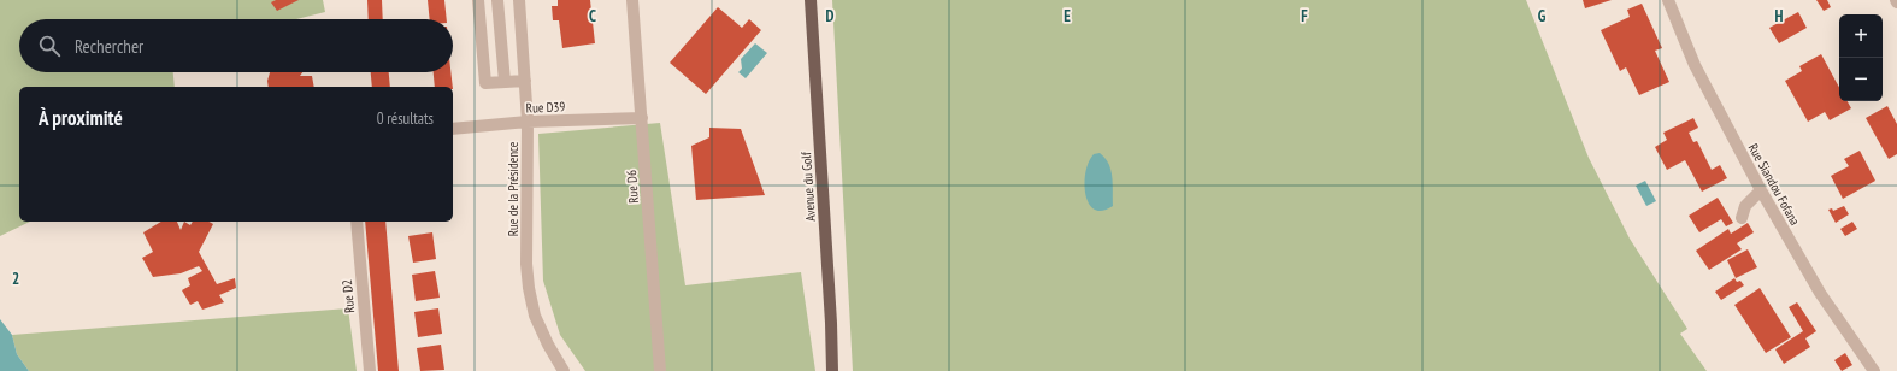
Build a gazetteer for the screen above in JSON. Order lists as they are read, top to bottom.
{
  "streets": {
    "main road": ["Avenue du Golf"],
    "street": [
      "Rue D39",
      "Rue Siandou Fofana",
      "Rue D6",
      "Rue de la Présidence",
      "Rue D2"
    ]
  },
  "crossings": [
    ["Rue D39", "Rue D6"],
    ["Rue D39", "Rue de la Présidence"]
  ],
  "page": {
    "map_buttons": ["+", "−"],
    "search": "Rechercher",
    "heading": ["À proximité", "0 résultats"]
  },
  "grid": {
    "columns": [
      "C",
      "D",
      "E",
      "F",
      "G",
      "H"
    ],
    "rows": ["2"]
  }
}
